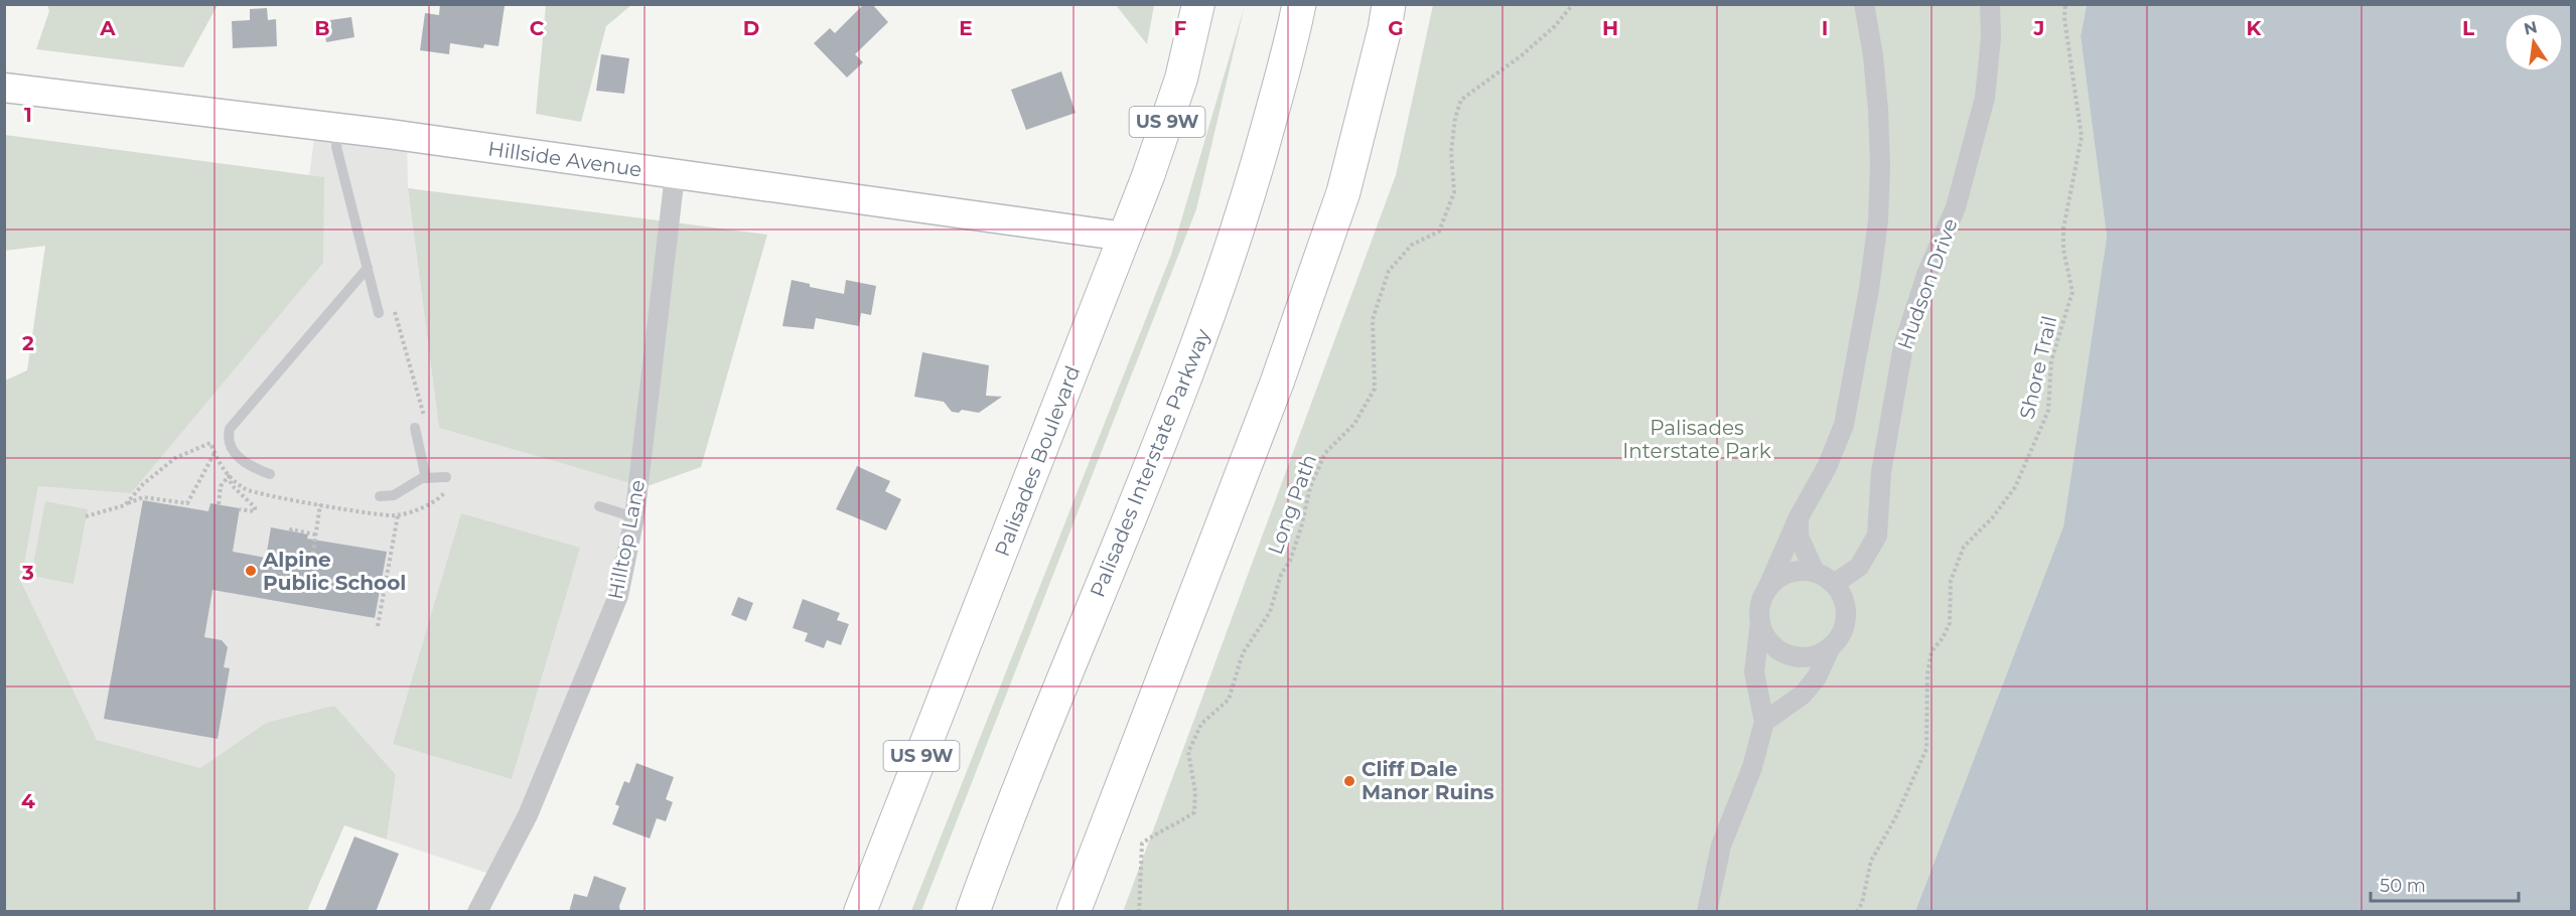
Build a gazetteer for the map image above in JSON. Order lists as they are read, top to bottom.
{
  "streets": {
    "highway": ["Palisades Interstate Parkway"],
    "main road": ["US 9W", "Hillside Avenue", "Palisades Boulevard"],
    "street": ["Hudson Drive", "Hilltop Lane"],
    "path": ["Shore Trail", "Long Path"]
  },
  "crossings": [
    ["Hillside Avenue", "Palisades Boulevard"],
    ["Hillside Avenue", "Hilltop Lane"]
  ],
  "parks": ["Palisades Interstate Park"],
  "places": ["Alpine Public School", "Cliff Dale Manor Ruins"],
  "scale_bar": "50 m",
  "north": "top",
  "grid": {
    "columns": [
      "A",
      "B",
      "C",
      "D",
      "E",
      "F",
      "G",
      "H",
      "I",
      "J",
      "K",
      "L"
    ],
    "rows": [
      "1",
      "2",
      "3",
      "4"
    ]
  }
}
